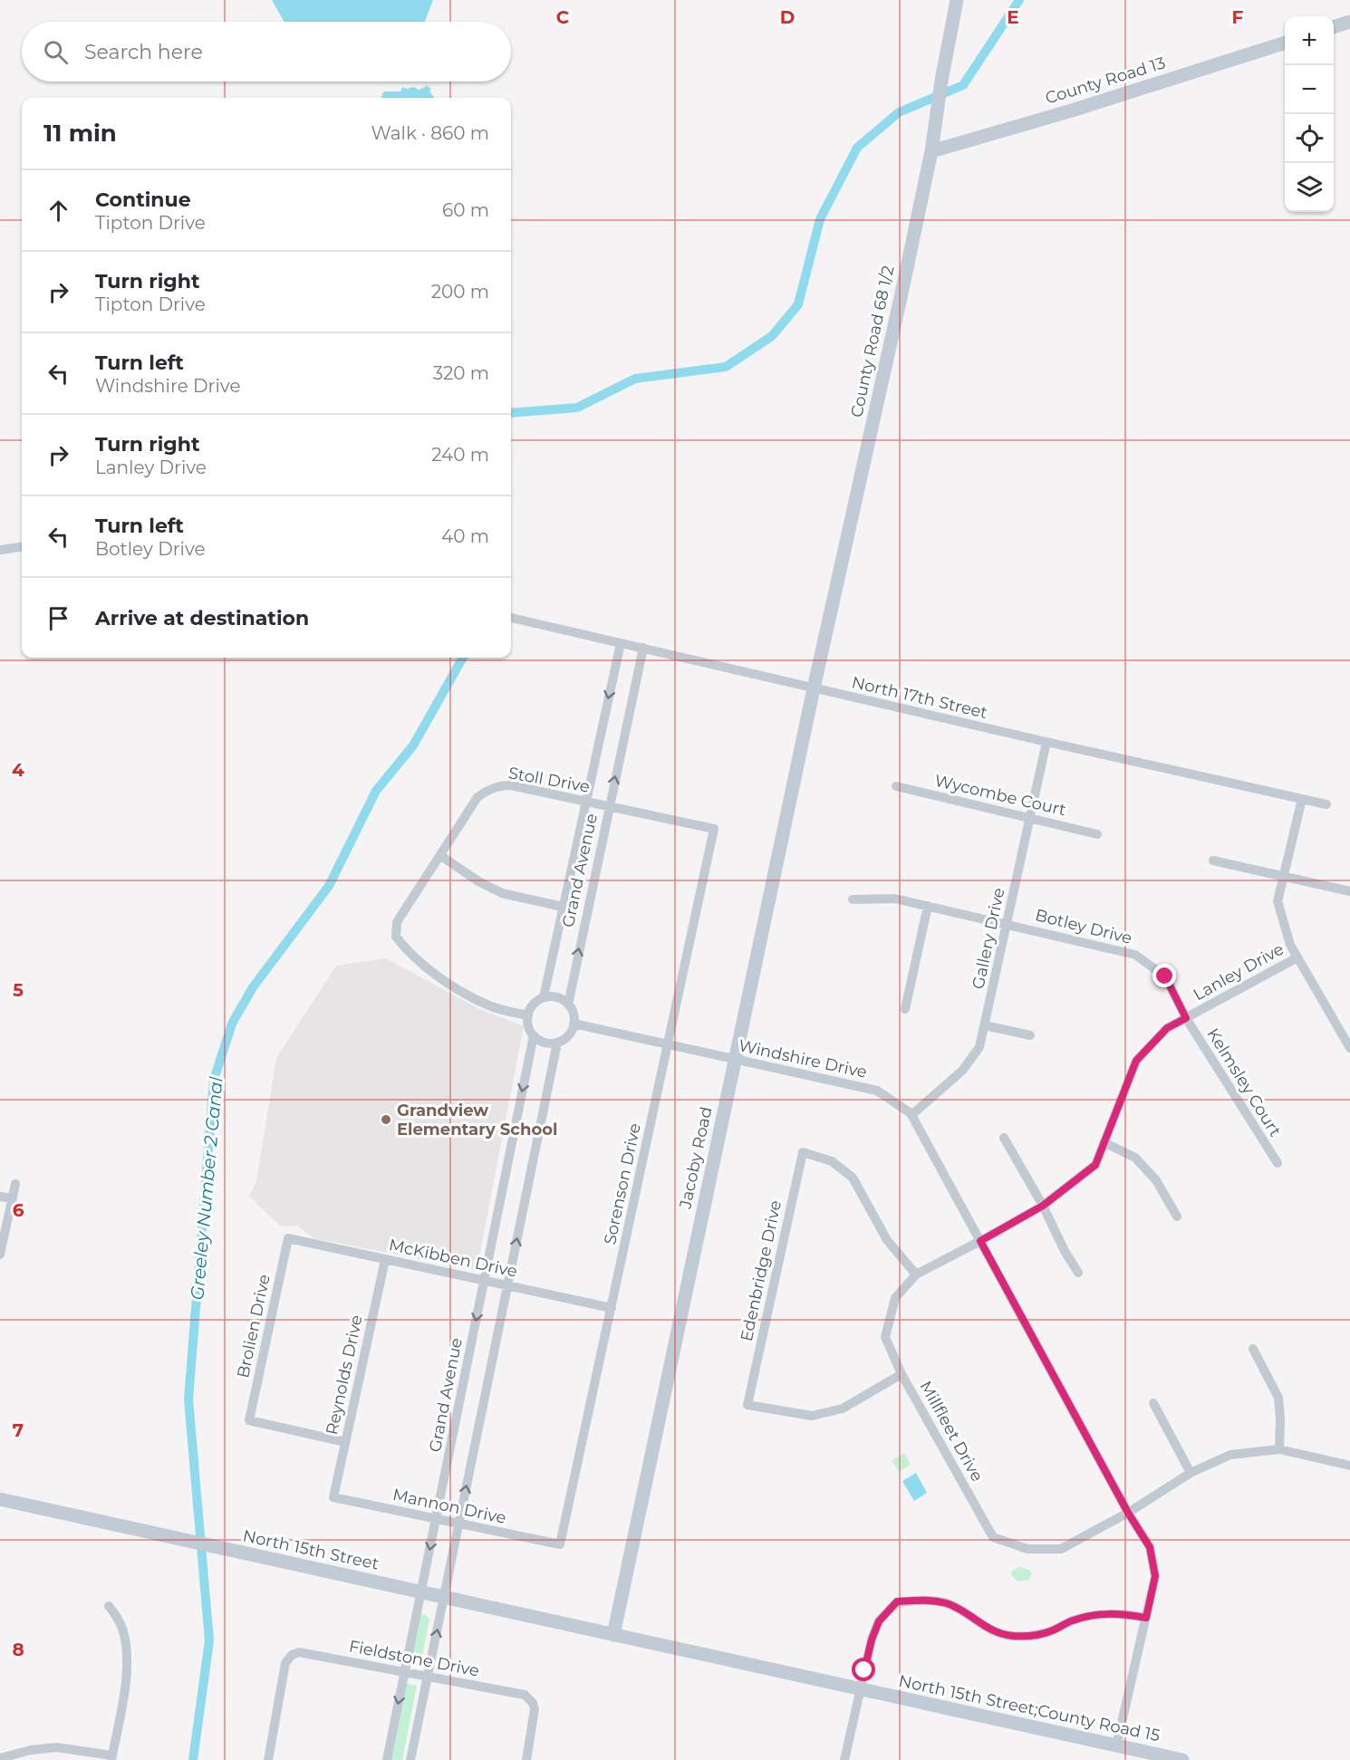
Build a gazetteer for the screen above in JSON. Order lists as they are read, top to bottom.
{
  "streets": {
    "street": [
      "County Road 13",
      "County Road 68 1/2",
      "North 17th Street",
      "Stoll Drive",
      "Wycombe Court",
      "Grand Avenue",
      "Botley Drive",
      "Gallery Drive",
      "Lanley Drive",
      "Windshire Drive",
      "Kelmsley Court",
      "Jacoby Road",
      "Sorenson Drive",
      "McKibben Drive",
      "Edenbridge Drive",
      "Brolien Drive",
      "Reynolds Drive",
      "Millfleet Drive",
      "Mannon Drive",
      "North 15th Street",
      "Fieldstone Drive",
      "North 15th Street;County Road 15"
    ]
  },
  "crossings": [
    ["County Road 13", "County Road 68 1/2"],
    ["County Road 68 1/2", "North 17th Street"],
    ["County Road 68 1/2", "Jacoby Road"],
    ["North 17th Street", "Grand Avenue"],
    ["North 17th Street", "Gallery Drive"],
    ["North 17th Street", "Jacoby Road"],
    ["Stoll Drive", "Grand Avenue"],
    ["Stoll Drive", "Windshire Drive"],
    ["Stoll Drive", "Sorenson Drive"],
    ["Wycombe Court", "Gallery Drive"],
    ["Grand Avenue", "Windshire Drive"],
    ["Grand Avenue", "McKibben Drive"],
    ["Grand Avenue", "Mannon Drive"],
    ["Grand Avenue", "North 15th Street"],
    ["Grand Avenue", "Fieldstone Drive"],
    ["Botley Drive", "Gallery Drive"],
    ["Botley Drive", "Lanley Drive"],
    ["Botley Drive", "Kelmsley Court"],
    ["Gallery Drive", "Windshire Drive"],
    ["Lanley Drive", "Windshire Drive"],
    ["Lanley Drive", "Kelmsley Court"],
    ["Lanley Drive", "Millfleet Drive"],
    ["Windshire Drive", "Jacoby Road"],
    ["Windshire Drive", "Sorenson Drive"],
    ["Windshire Drive", "Millfleet Drive"],
    ["Windshire Drive", "North 15th Street;County Road 15"],
    ["Jacoby Road", "North 15th Street"],
    ["Jacoby Road", "North 15th Street;County Road 15"],
    ["Sorenson Drive", "McKibben Drive"],
    ["Sorenson Drive", "Mannon Drive"],
    ["McKibben Drive", "Brolien Drive"],
    ["McKibben Drive", "Reynolds Drive"],
    ["Edenbridge Drive", "Millfleet Drive"],
    ["Brolien Drive", "Reynolds Drive"],
    ["Reynolds Drive", "Mannon Drive"],
    ["North 15th Street", "North 15th Street;County Road 15"]
  ],
  "water": ["Greeley Number 2 Canal"],
  "places": ["Grandview Elementary School"],
  "page": {
    "map_buttons": ["+", "−"],
    "search": "Search here",
    "heading": ["11 min", "Walk · 860 m"],
    "list": [
      ["Continue", "Tipton Drive", "60 m"],
      ["Turn right", "Tipton Drive", "200 m"],
      ["Turn left", "Windshire Drive", "320 m"],
      ["Turn right", "Lanley Drive", "240 m"],
      ["Turn left", "Botley Drive", "40 m"],
      "Arrive at destination"
    ]
  },
  "grid": {
    "columns": [
      "C",
      "D",
      "E",
      "F"
    ],
    "rows": [
      "4",
      "5",
      "6",
      "7",
      "8"
    ]
  }
}
